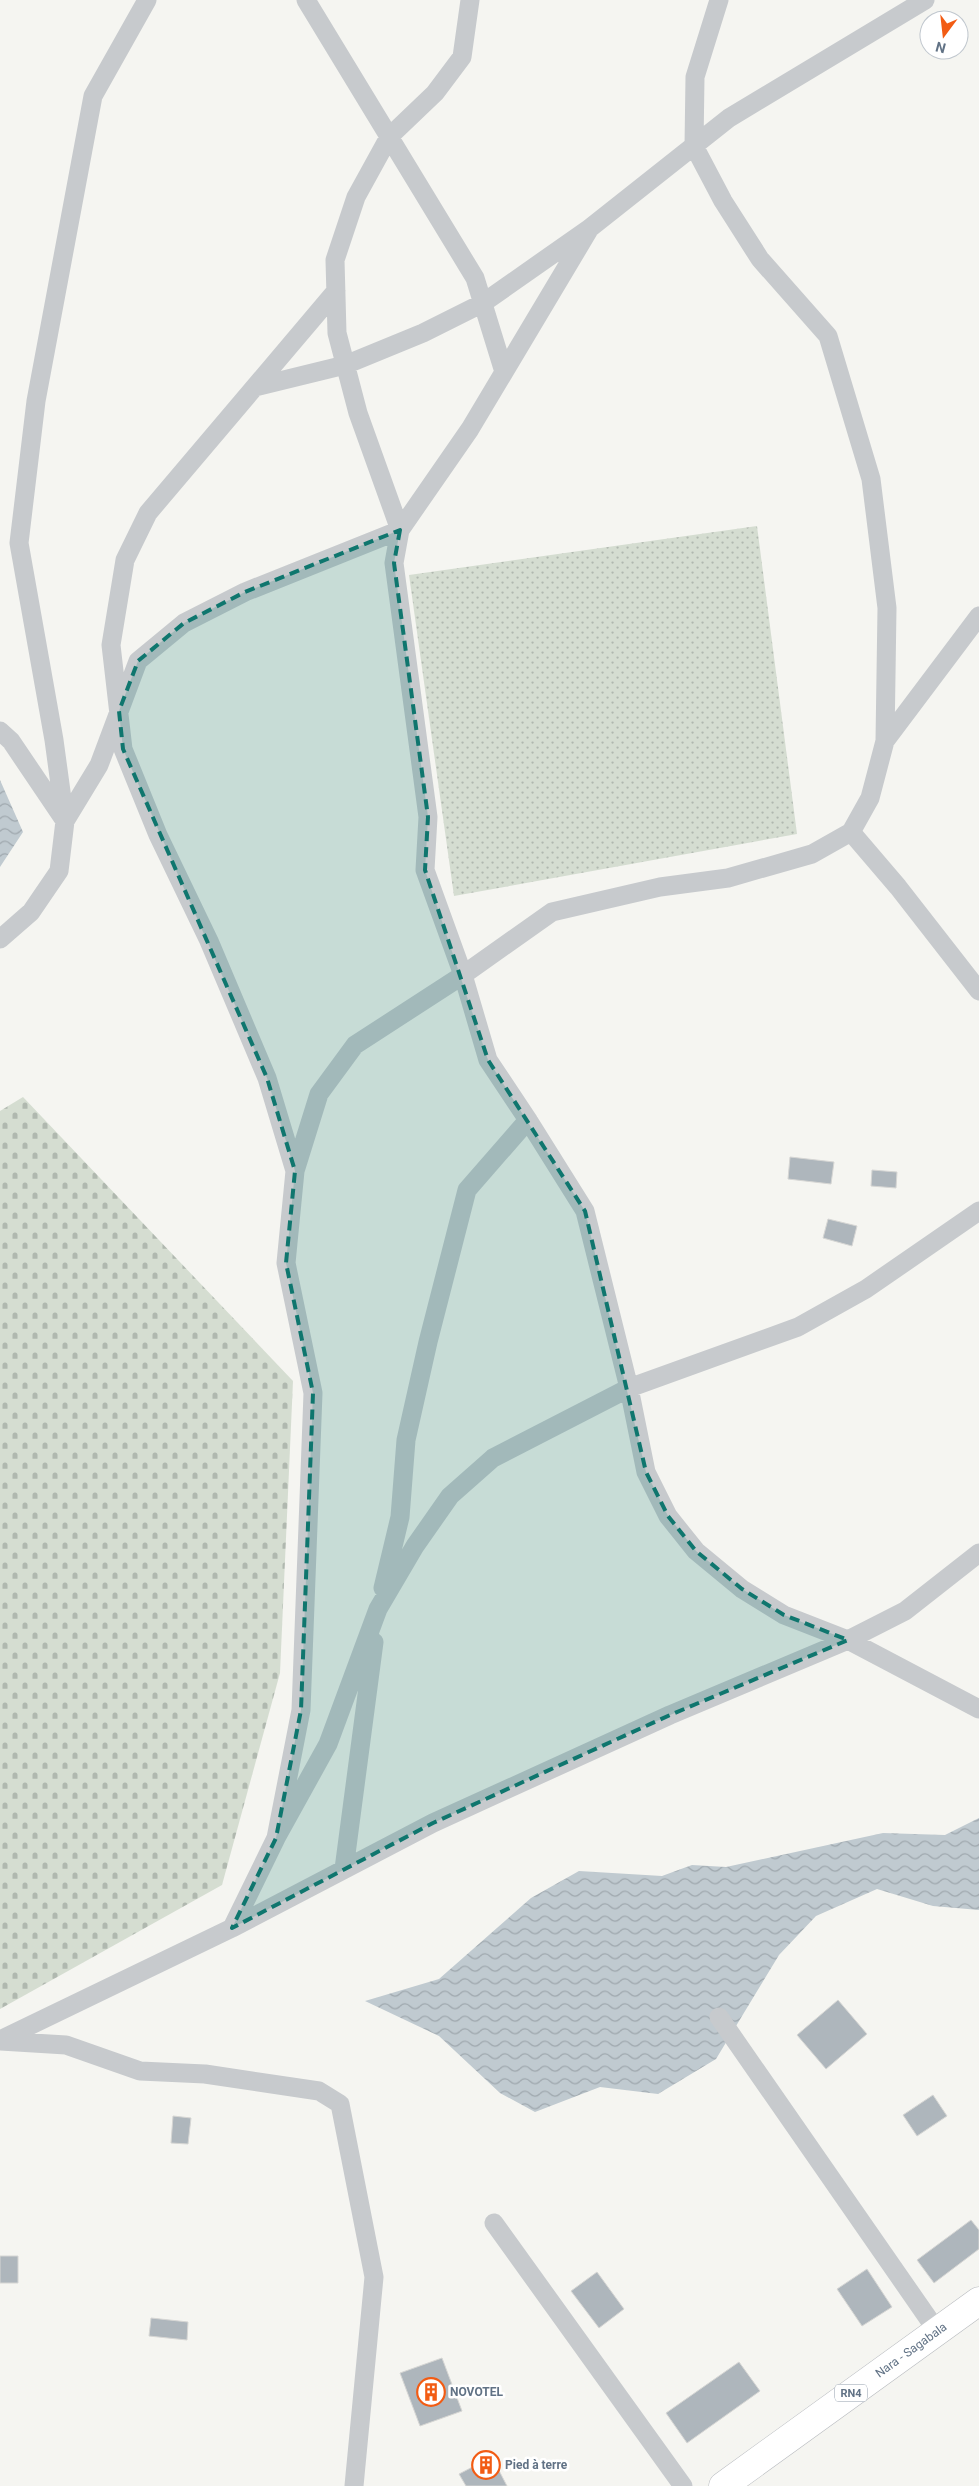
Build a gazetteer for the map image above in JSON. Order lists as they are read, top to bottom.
{
  "streets": {
    "main road": ["Nara - Sagabala", "RN4"]
  },
  "places": {
    "building": ["NOVOTEL", "Pied à terre"]
  },
  "north": "bottom"
}
